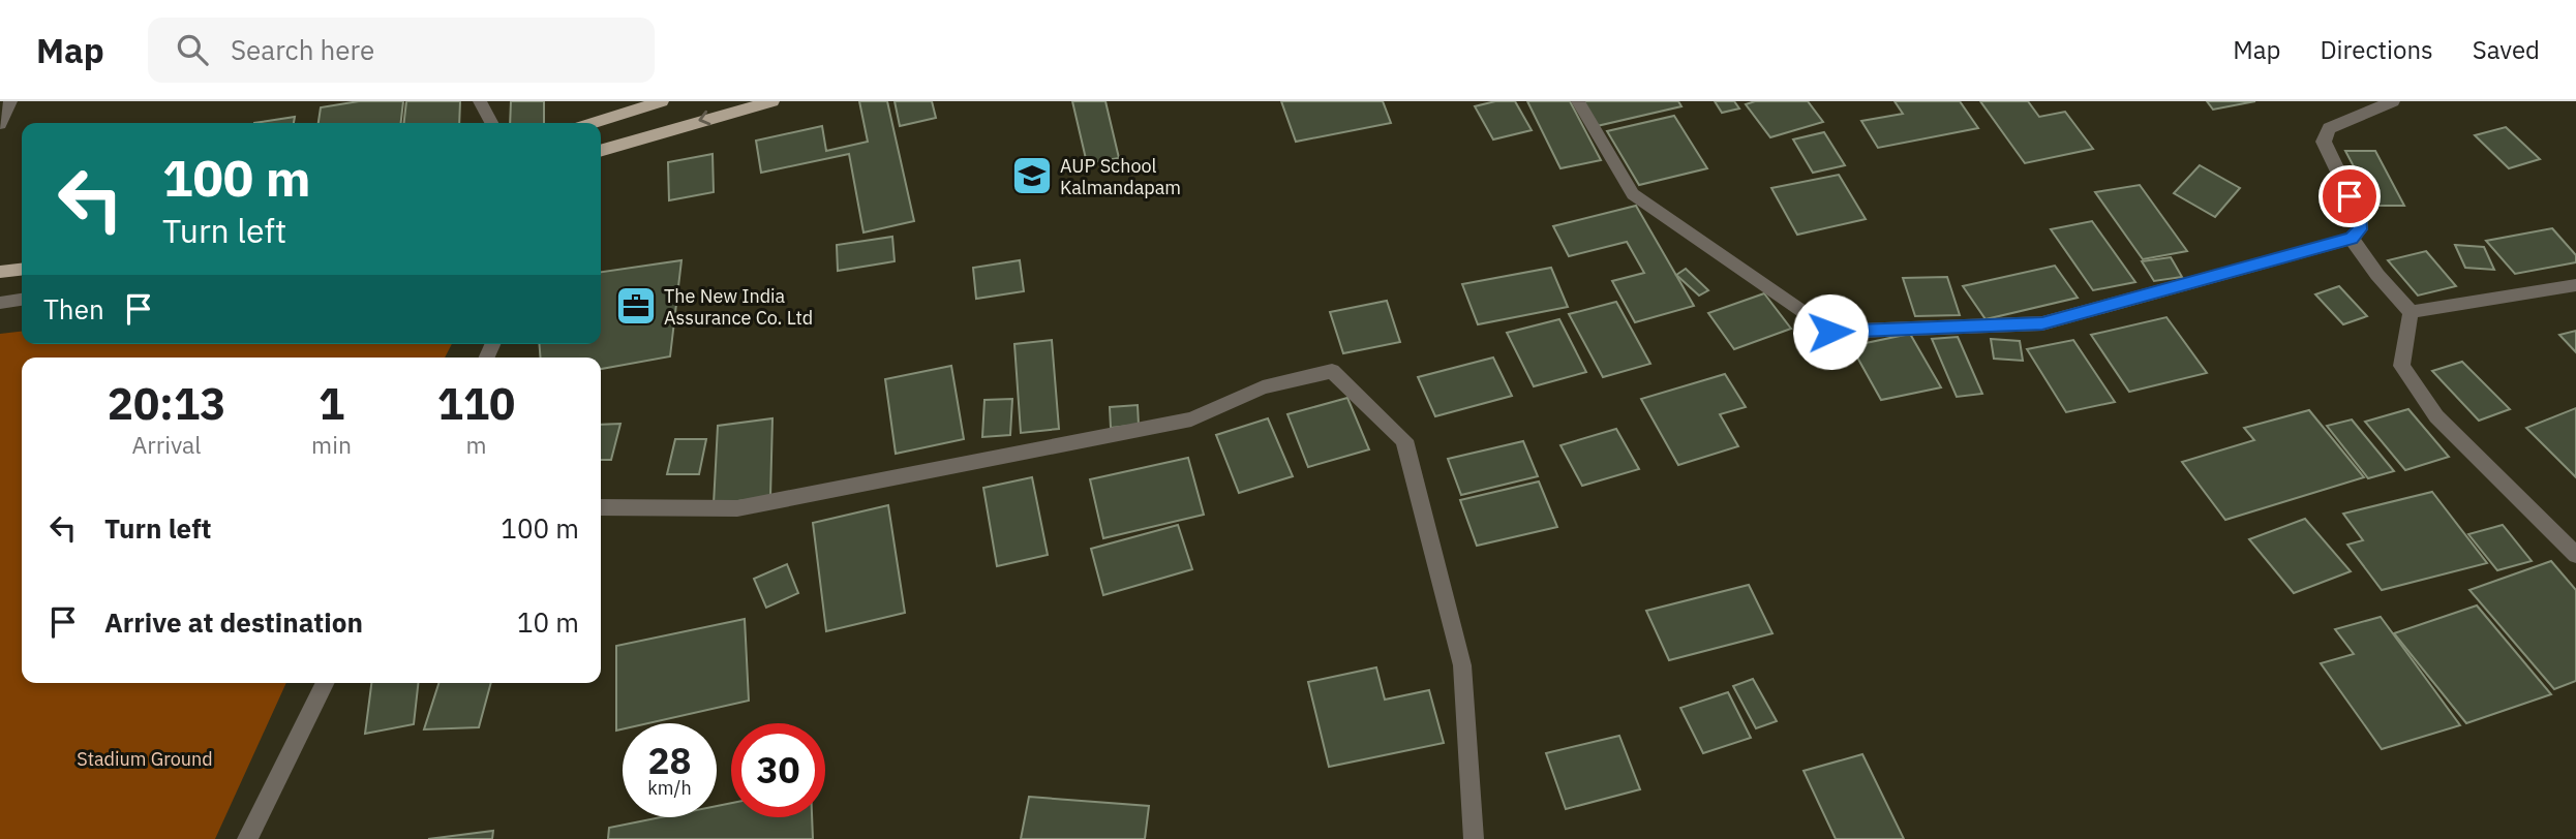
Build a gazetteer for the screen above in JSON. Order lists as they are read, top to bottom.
{
  "parks": ["Stadium Ground"],
  "places": {
    "school or university": ["AUP School Kalmandapam"],
    "office": ["The New India Assurance Co. Ltd"]
  },
  "page": {
    "header": "Map",
    "search": "Search here",
    "nav": ["Map", "Directions", "Saved"],
    "turn": ["100 m", "Turn left"],
    "then": "Then",
    "eta": [
      "20:13",
      "Arrival",
      "1",
      "min",
      "110",
      "m"
    ],
    "list": [
      {
        "name": "Turn left",
        "value": "100 m"
      },
      {
        "name": "Arrive at destination",
        "value": "10 m"
      }
    ],
    "speed": "28 km/h",
    "limit": "30"
  }
}
